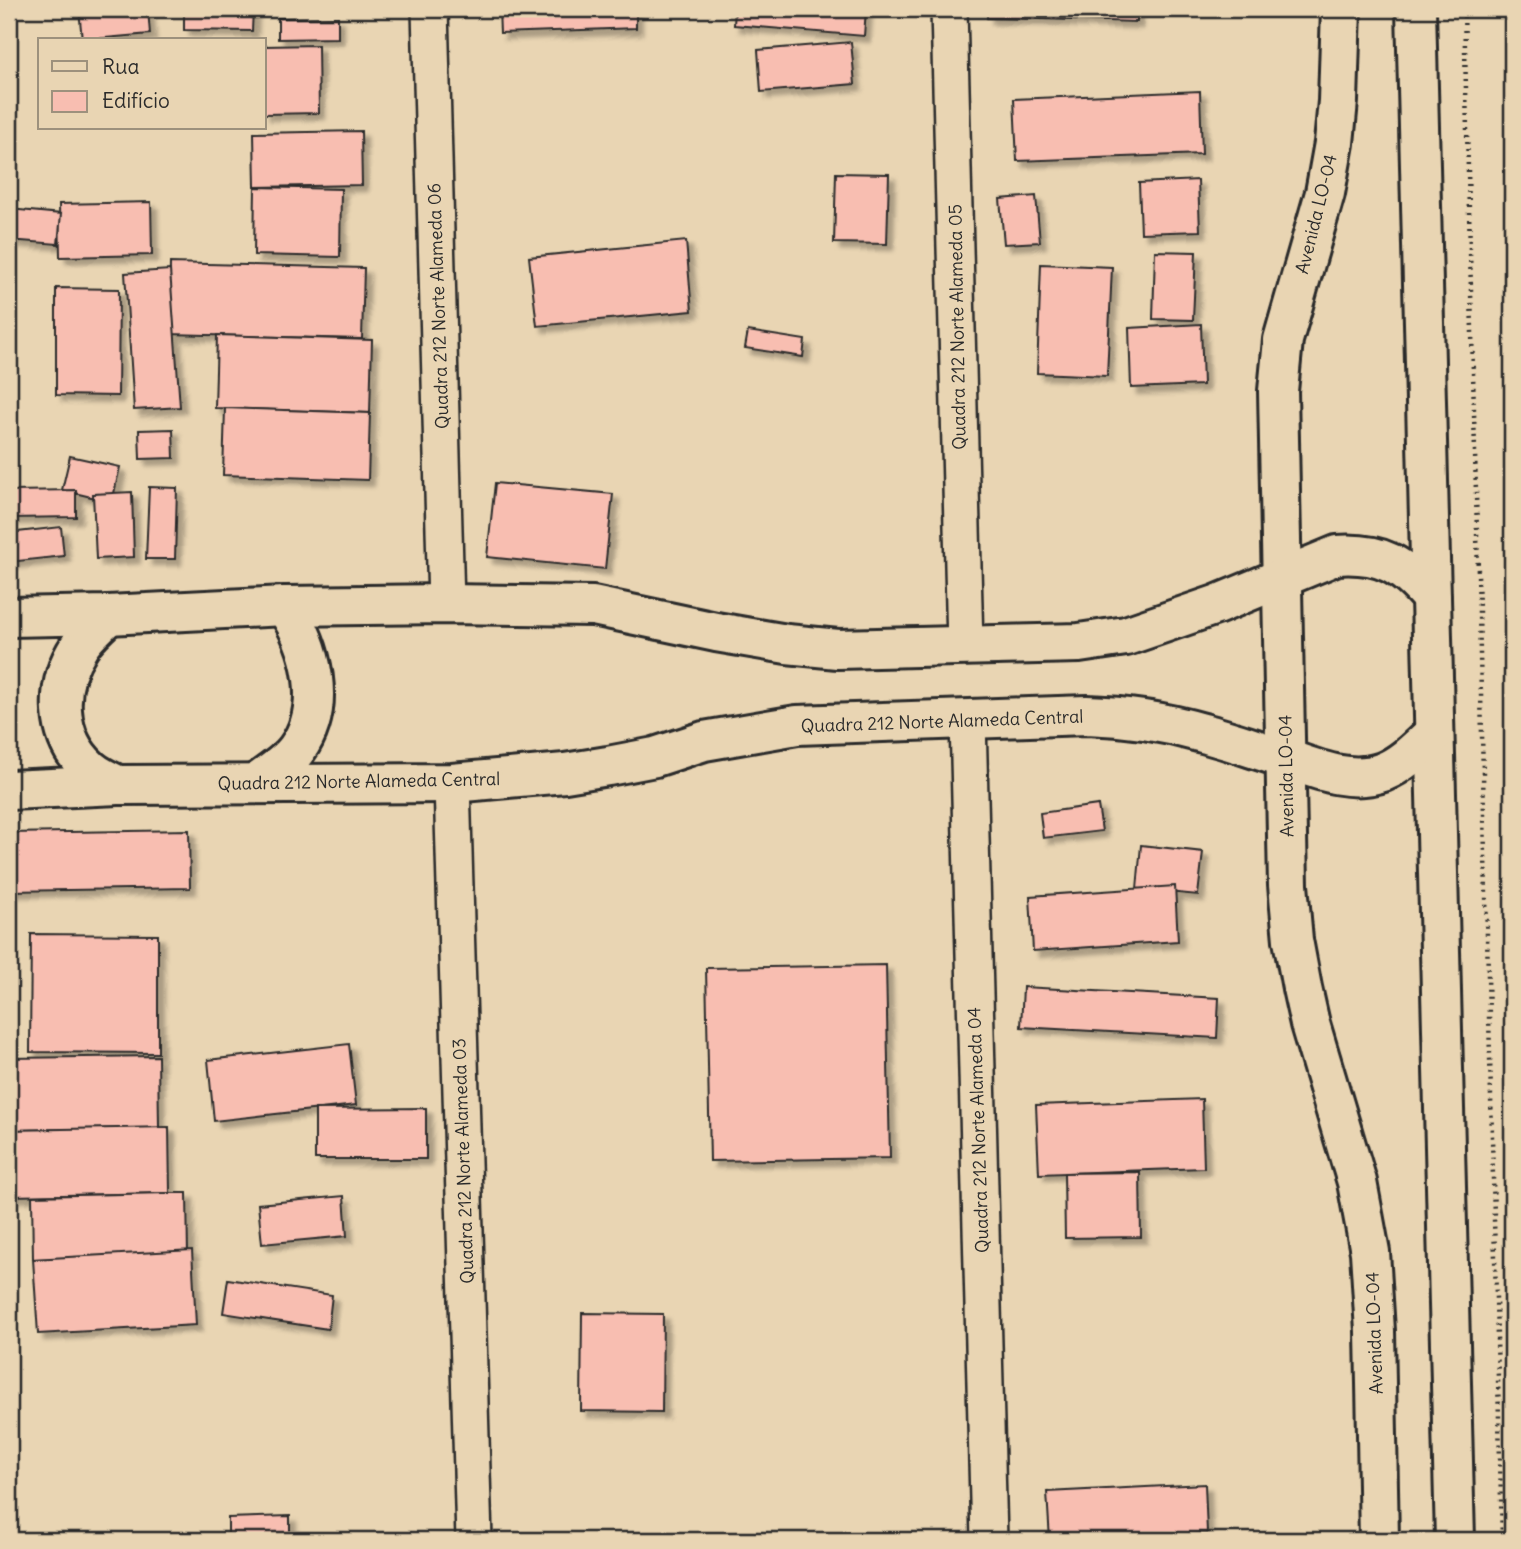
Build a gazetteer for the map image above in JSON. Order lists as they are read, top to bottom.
{
  "streets": {
    "street": [
      "Avenida LO-04",
      "Quadra 212 Norte Alameda 06",
      "Quadra 212 Norte Alameda 05",
      "Quadra 212 Norte Alameda Central",
      "Quadra 212 Norte Alameda 04",
      "Quadra 212 Norte Alameda 03"
    ]
  },
  "crossings": [
    ["Avenida LO-04", "Quadra 212 Norte Alameda Central"],
    ["Quadra 212 Norte Alameda Central", "Quadra 212 Norte Alameda 04"],
    ["Quadra 212 Norte Alameda Central", "Quadra 212 Norte Alameda 03"]
  ],
  "legend": ["Rua", "Edifício"]
}
